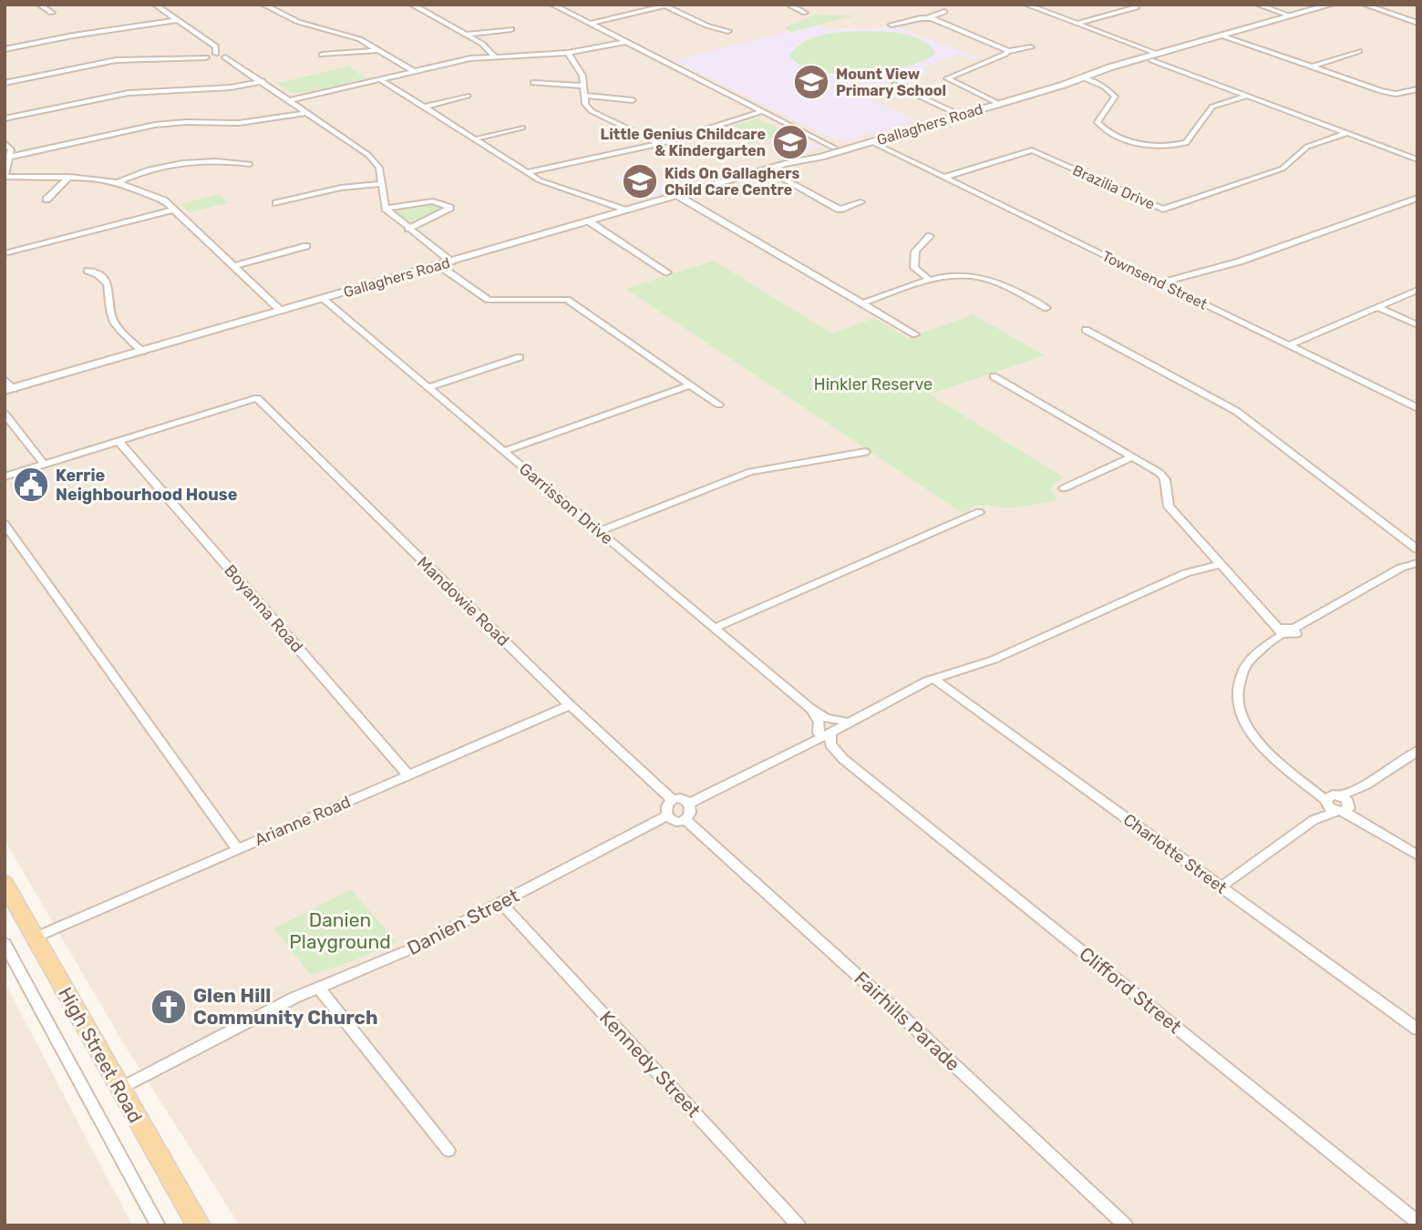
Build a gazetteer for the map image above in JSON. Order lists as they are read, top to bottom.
{
  "streets": {
    "main road": ["High Street Road"],
    "street": [
      "Gallaghers Road",
      "Brazilia Drive",
      "Townsend Street",
      "Garrisson Drive",
      "Mandowie Road",
      "Boyanna Road",
      "Arianne Road",
      "Charlotte Street",
      "Danien Street",
      "Clifford Street",
      "Fairhills Parade",
      "Kennedy Street"
    ]
  },
  "crossings": [
    ["Gallaghers Road", "Townsend Street"],
    ["Gallaghers Road", "Garrisson Drive"],
    ["Brazilia Drive", "Townsend Street"],
    ["Mandowie Road", "Boyanna Road"],
    ["Mandowie Road", "Arianne Road"],
    ["Mandowie Road", "Danien Street"],
    ["Mandowie Road", "Fairhills Parade"],
    ["Boyanna Road", "Arianne Road"],
    ["Arianne Road", "High Street Road"],
    ["Danien Street", "Fairhills Parade"],
    ["Danien Street", "High Street Road"],
    ["Danien Street", "Kennedy Street"]
  ],
  "parks": ["Hinkler Reserve", "Danien Playground"],
  "places": {
    "school or university": ["Mount View Primary School", "Little Genius Childcare & Kindergarten", "Kids On Gallaghers Child Care Centre"],
    "public building": ["Kerrie Neighbourhood House"],
    "church": ["Glen Hill Community Church"]
  }
}
